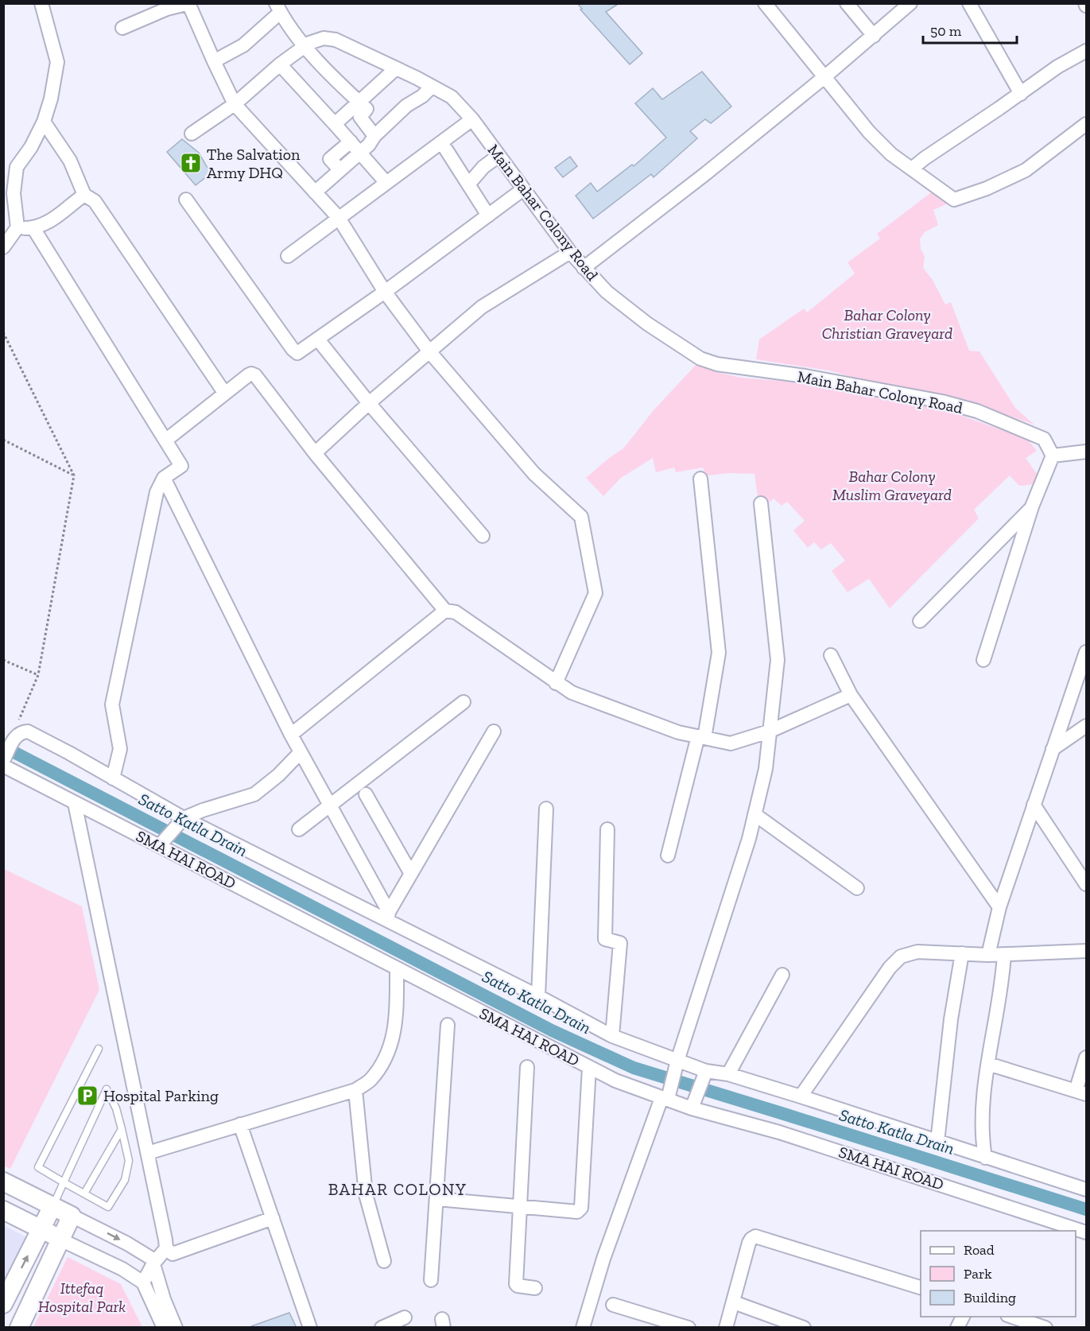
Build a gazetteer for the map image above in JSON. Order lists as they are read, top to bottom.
{
  "streets": {
    "street": ["Main Bahar Colony Road", "SMA HAI ROAD"]
  },
  "districts": ["BAHAR COLONY"],
  "water": ["Satto Katla Drain"],
  "parks": ["Bahar Colony Christian Graveyard", "Bahar Colony Muslim Graveyard", "Ittefaq Hospital Park"],
  "places": {
    "church": ["The Salvation Army DHQ"],
    "parking": ["Hospital Parking"]
  },
  "legend": ["Road", "Park", "Building"],
  "scale_bar": "50 m"
}
